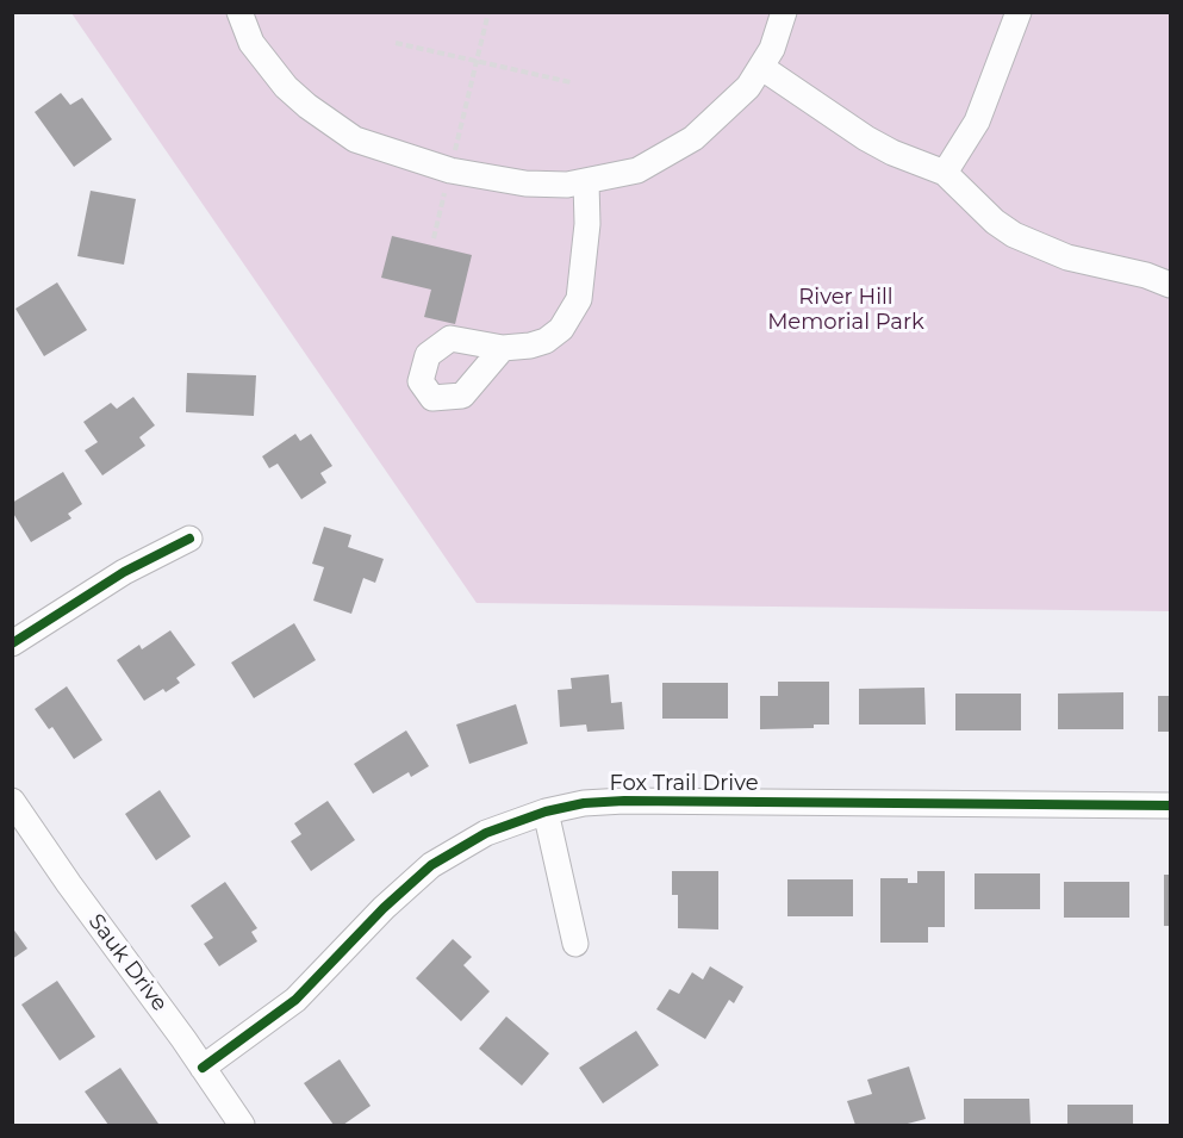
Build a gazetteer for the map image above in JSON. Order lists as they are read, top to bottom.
{
  "streets": {
    "street": ["Fox Trail Drive", "Sauk Drive"]
  },
  "crossings": [
    ["Fox Trail Drive", "Sauk Drive"]
  ],
  "parks": ["River Hill Memorial Park"]
}
